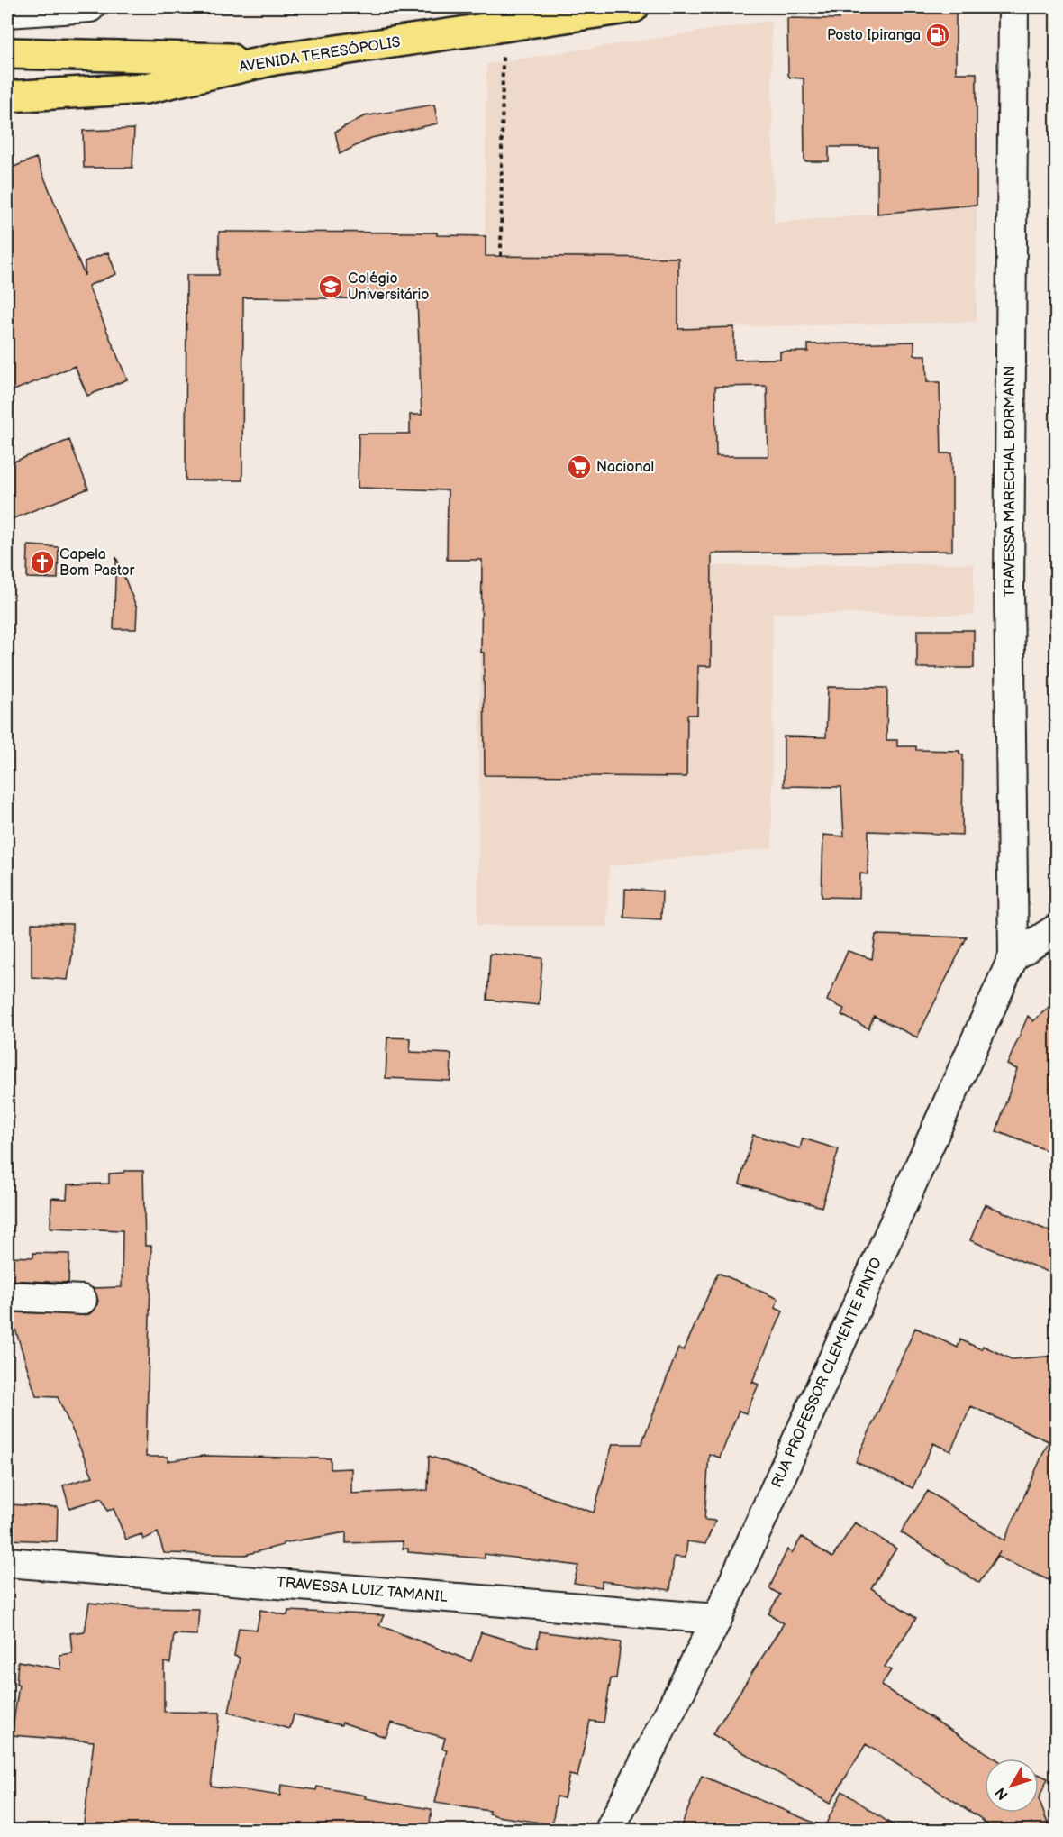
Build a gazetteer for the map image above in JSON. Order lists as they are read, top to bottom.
{
  "streets": {
    "main road": ["AVENIDA TERESÓPOLIS"],
    "street": ["TRAVESSA MARECHAL BORMANN", "RUA PROFESSOR CLEMENTE PINTO", "TRAVESSA LUIZ TAMANIL"]
  },
  "crossings": [
    ["TRAVESSA MARECHAL BORMANN", "RUA PROFESSOR CLEMENTE PINTO"],
    ["RUA PROFESSOR CLEMENTE PINTO", "TRAVESSA LUIZ TAMANIL"]
  ],
  "places": {
    "fuel station": ["Posto Ipiranga"],
    "school or university": ["Colégio Universitário"],
    "supermarket": ["Nacional"],
    "church": ["Capela Bom Pastor"]
  },
  "north": "bottom left"
}
